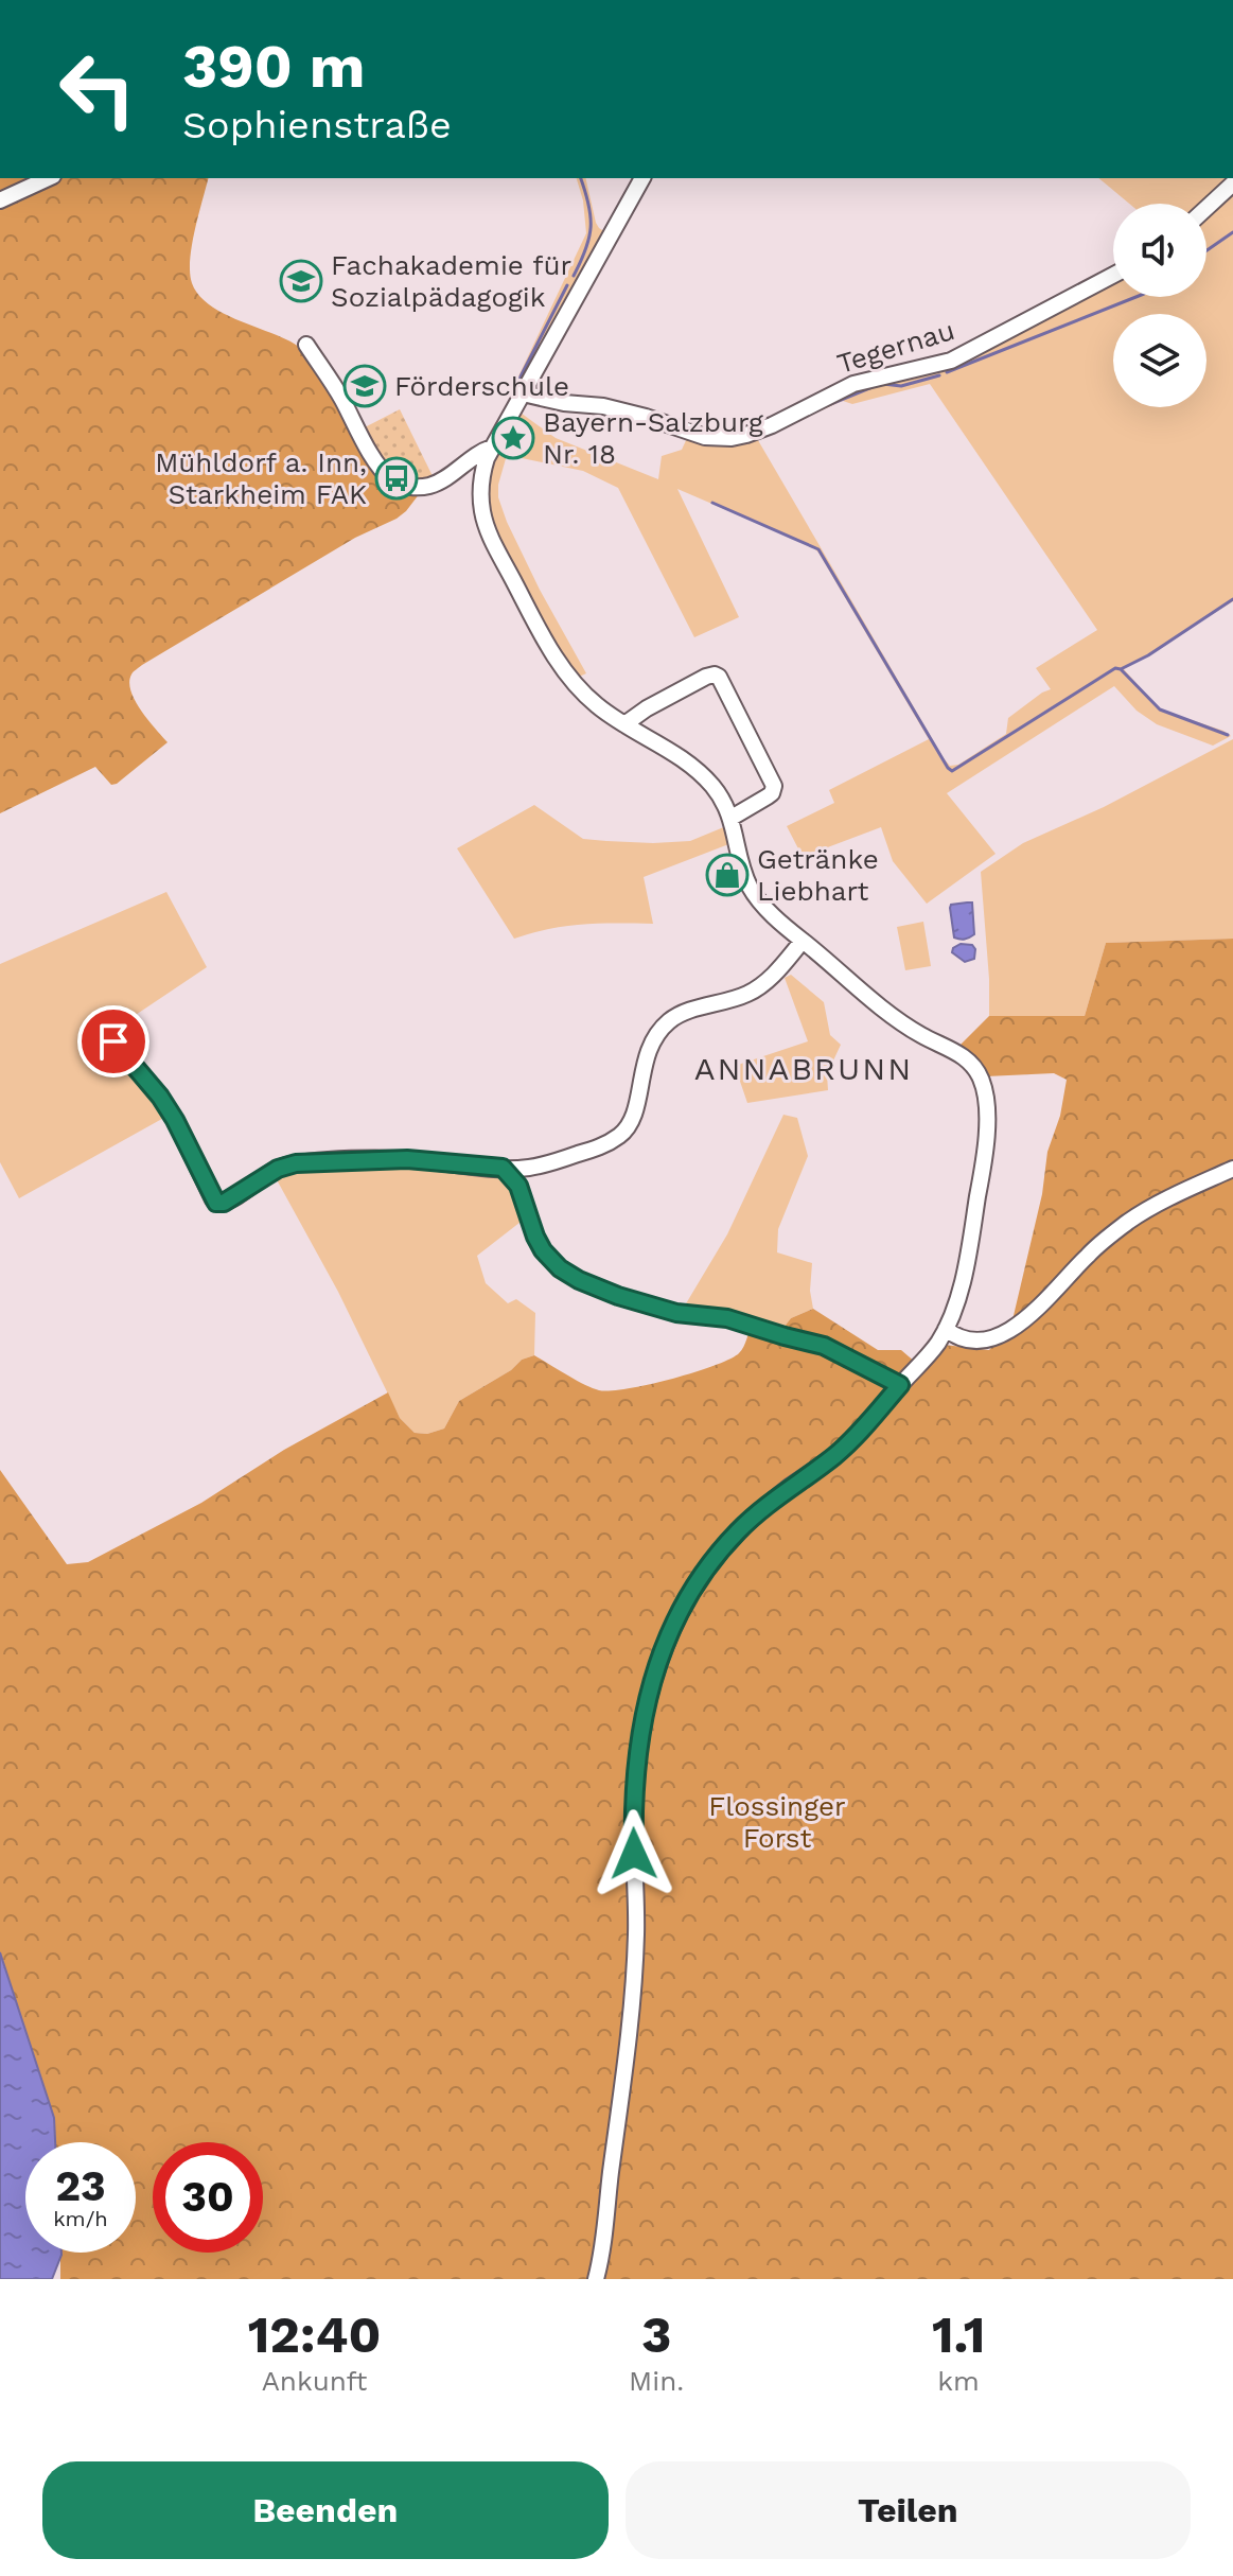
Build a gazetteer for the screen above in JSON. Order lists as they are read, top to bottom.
{
  "streets": {
    "street": ["Tegernau"]
  },
  "districts": ["ANNABRUNN"],
  "parks": ["Flossinger Forst"],
  "places": {
    "school or university": ["Fachakademie für Sozialpädagogik", "Förderschule"],
    "place": ["Bayern-Salzburg Nr. 18"],
    "bus stop": ["Mühldorf a. Inn, Starkheim FAK"],
    "shop": ["Getränke Liebhart"]
  },
  "page": {
    "turn": ["390 m", "Sophienstraße"],
    "speed": "23 km/h",
    "limit": "30",
    "eta": [
      "12:40",
      "Ankunft",
      "3",
      "Min.",
      "1.1",
      "km"
    ],
    "buttons": ["Beenden", "Teilen"]
  }
}
